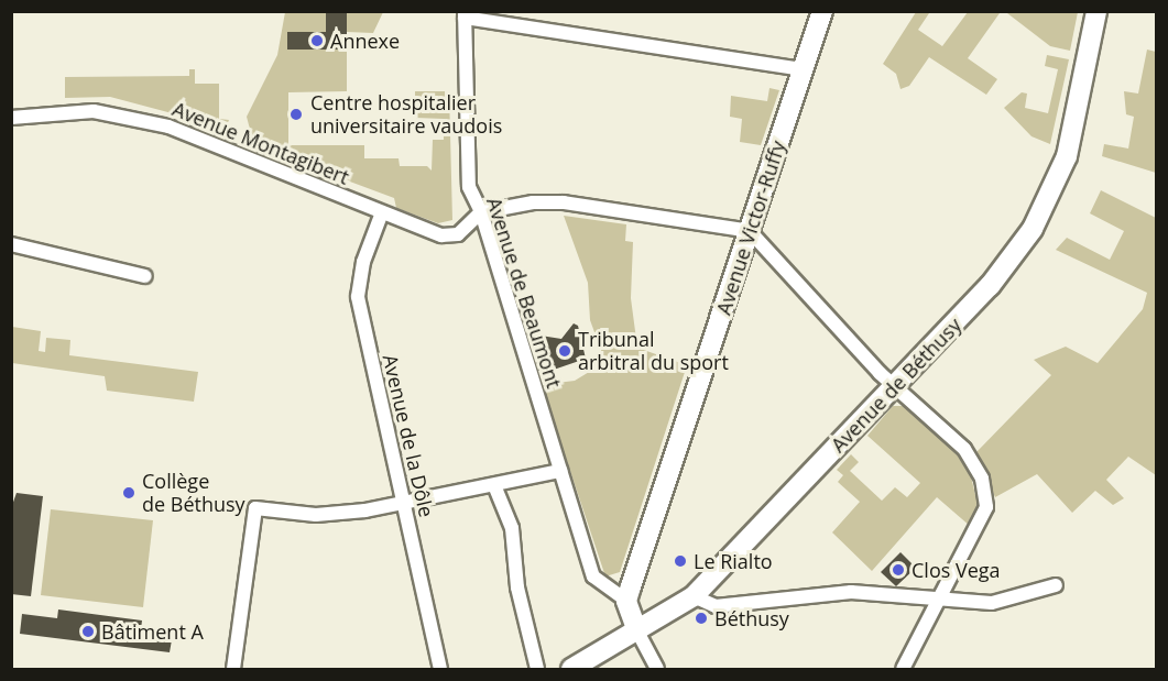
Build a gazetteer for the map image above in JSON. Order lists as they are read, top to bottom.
{
  "streets": {
    "street": [
      "Avenue Montagibert",
      "Avenue Victor-Ruffy",
      "Avenue de Beaumont",
      "Avenue de Béthusy",
      "Avenue de la Dôle"
    ]
  },
  "crossings": [
    ["Avenue Montagibert", "Avenue de Beaumont"],
    ["Avenue Montagibert", "Avenue de la Dôle"],
    ["Avenue Victor-Ruffy", "Avenue de Beaumont"]
  ],
  "places": [
    "Annexe",
    "Centre hospitalier universitaire vaudois",
    "Tribunal arbitral du sport",
    "Collège de Béthusy",
    "Le Rialto",
    "Clos Vega",
    "Béthusy",
    "Bâtiment A"
  ]
}
